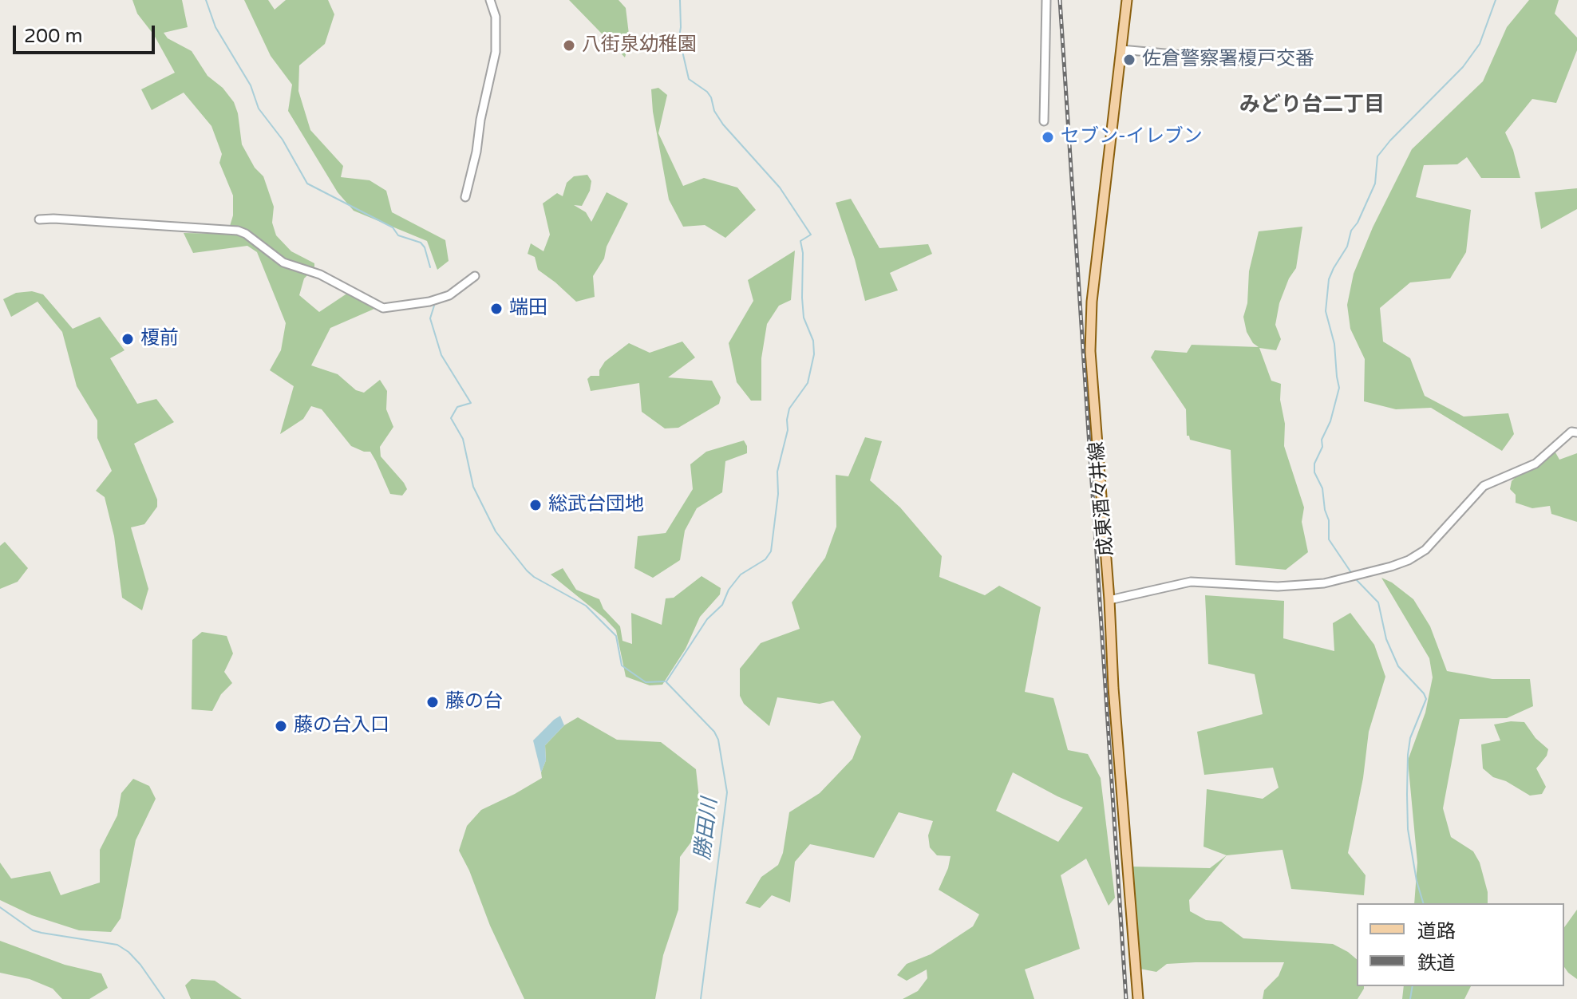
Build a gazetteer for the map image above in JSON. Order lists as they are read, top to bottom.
{
  "streets": {
    "main road": ["成東酒々井線"]
  },
  "districts": ["みどり台二丁目"],
  "water": ["勝田川"],
  "places": [
    "八街泉幼稚園",
    "佐倉警察署榎戸交番",
    "セブン-イレブン",
    "端田",
    "榎前",
    "総武台団地",
    "藤の台",
    "藤の台入口"
  ],
  "legend": ["道路", "鉄道"],
  "scale_bar": "200 m"
}
